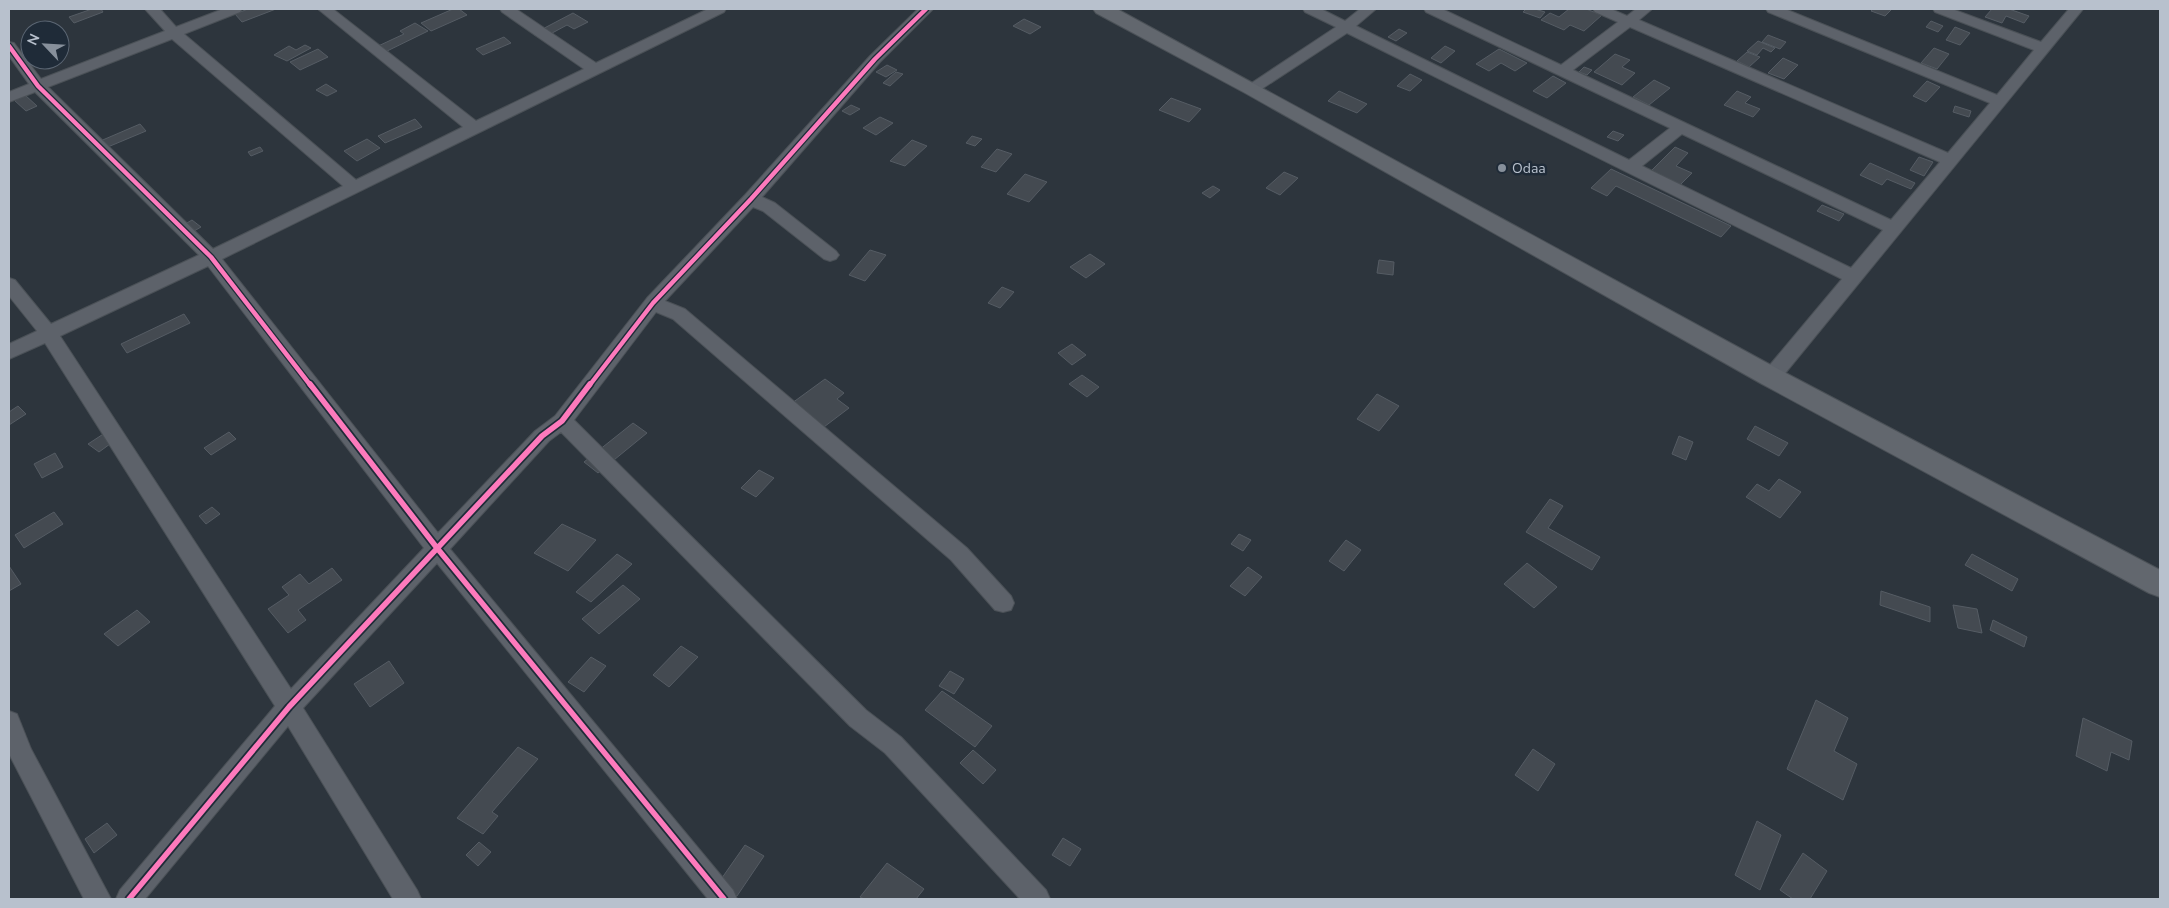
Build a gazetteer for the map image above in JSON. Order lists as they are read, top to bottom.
{
  "places": ["Odaa"],
  "north": "top left"
}
